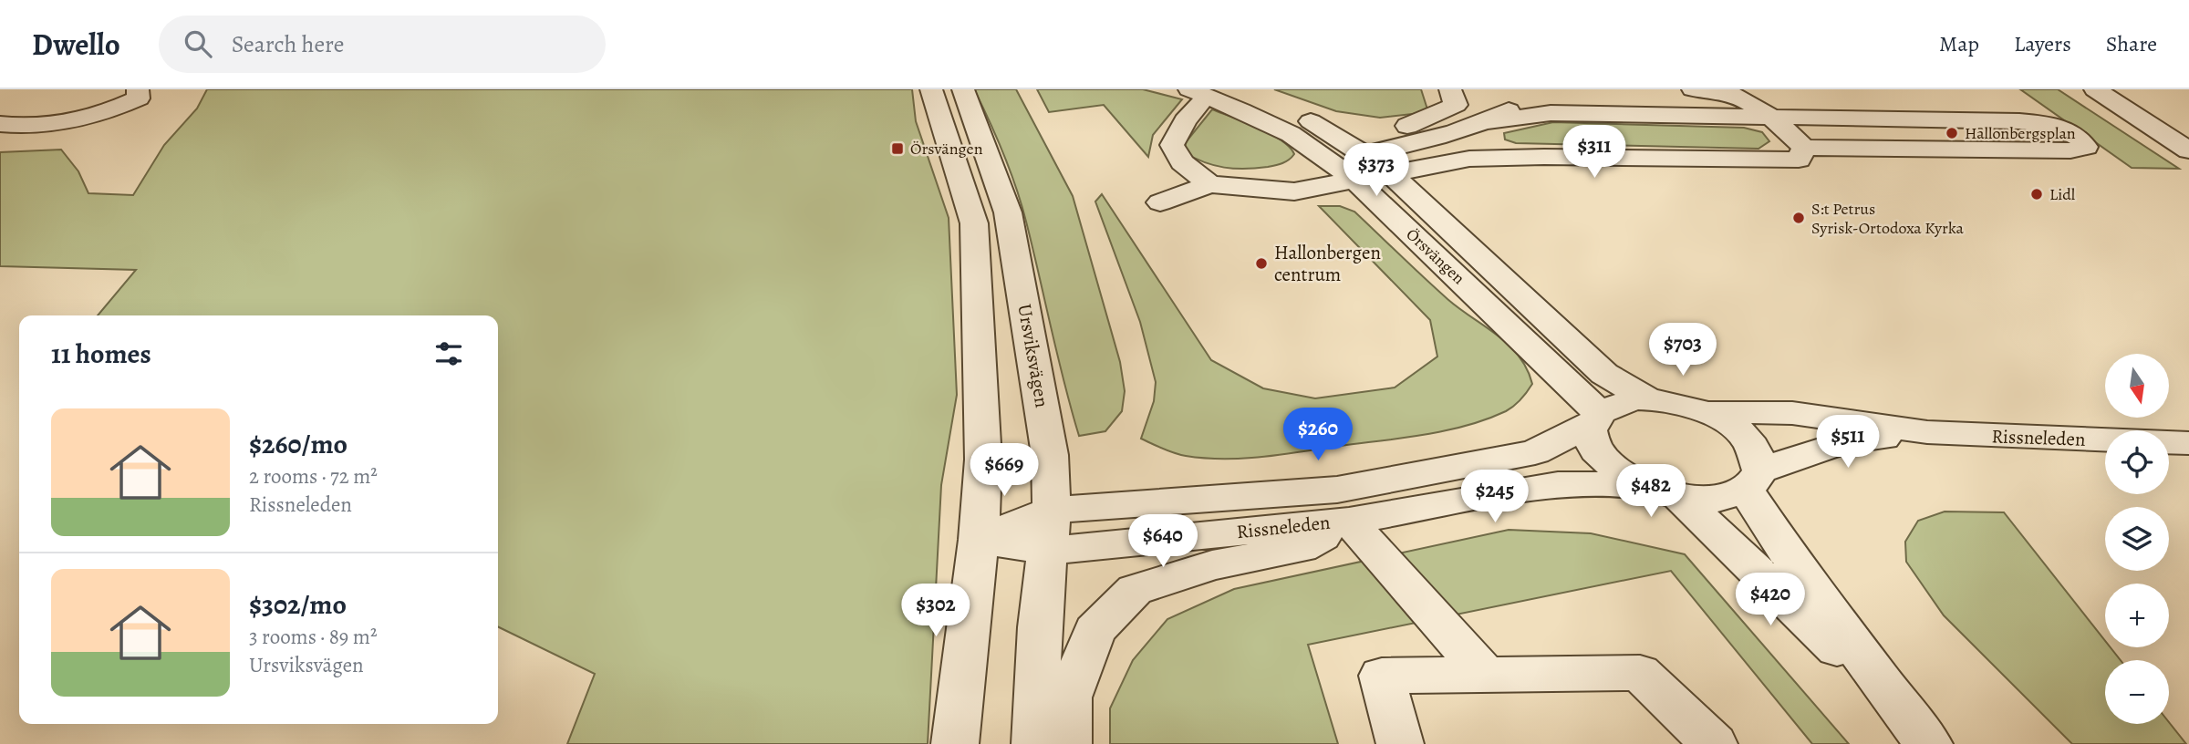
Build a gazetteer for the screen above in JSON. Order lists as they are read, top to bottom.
{
  "streets": {
    "street": ["Örsvängen", "Ursviksvägen", "Rissneleden"]
  },
  "crossings": [
    ["Örsvängen", "Rissneleden"],
    ["Ursviksvägen", "Rissneleden"]
  ],
  "places": {
    "other": [
      "Hallonbergsplan",
      "Lidl",
      "S:t Petrus Syrisk-Ortodoxa Kyrka",
      "Hallonbergen centrum"
    ],
    "transit": ["Örsvängen"]
  },
  "north": "bottom",
  "page": {
    "header": "Dwello",
    "search": "Search here",
    "nav": ["Map", "Layers", "Share"],
    "price": [
      "$311",
      "$373",
      "$703",
      "$260",
      "$511",
      "$669",
      "$482",
      "$245",
      "$640",
      "$420",
      "$302"
    ],
    "heading": "11 homes",
    "map_buttons": ["+", "−"],
    "list": [
      {
        "name": "$260/mo",
        "note": "2 rooms · 72 m² · Rissneleden"
      },
      {
        "name": "$302/mo",
        "note": "3 rooms · 89 m² · Ursviksvägen"
      }
    ]
  }
}
